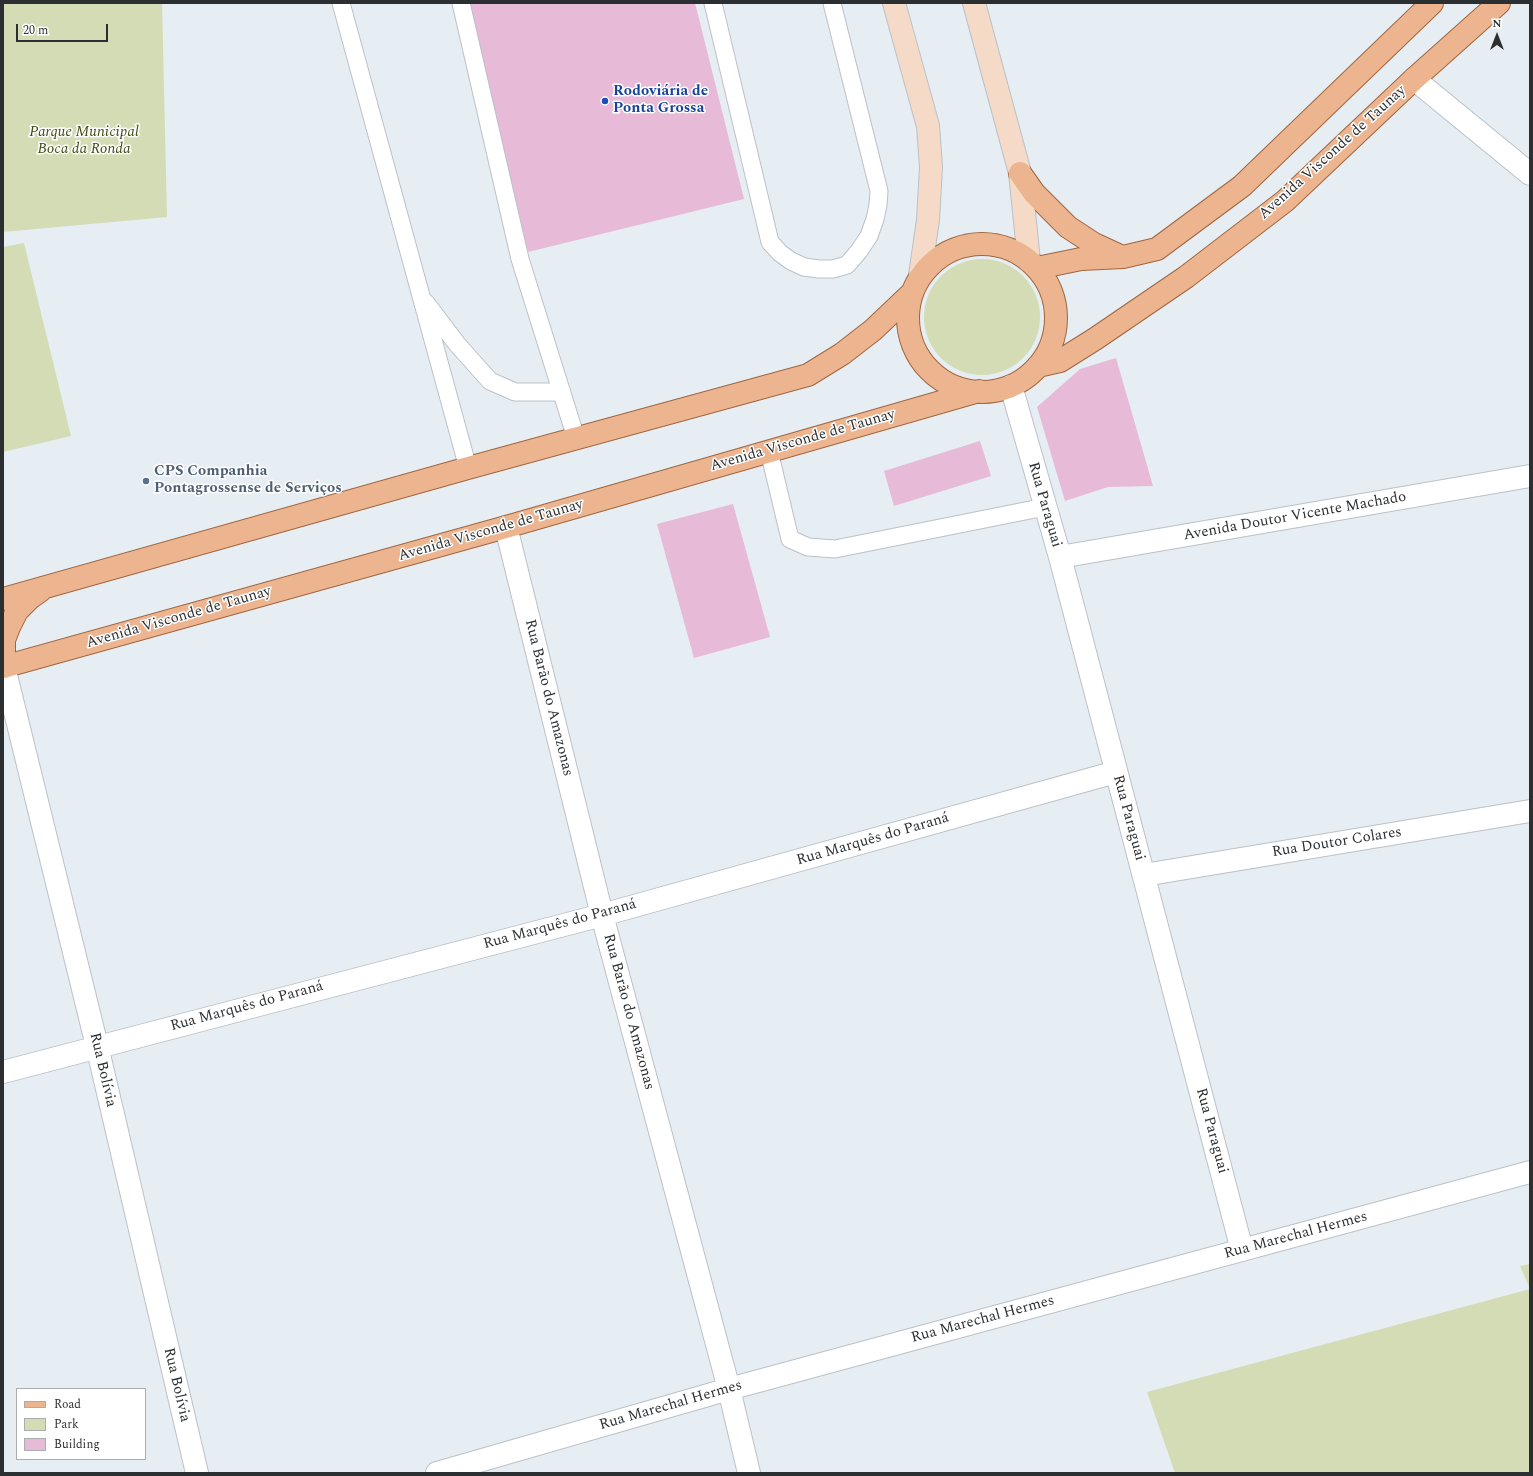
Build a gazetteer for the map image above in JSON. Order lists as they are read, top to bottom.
{
  "streets": {
    "main road": ["Avenida Visconde de Taunay"],
    "street": [
      "Rua Paraguai",
      "Avenida Doutor Vicente Machado",
      "Rua Barão do Amazonas",
      "Rua Marquês do Paraná",
      "Rua Doutor Colares",
      "Rua Bolívia",
      "Rua Marechal Hermes"
    ]
  },
  "crossings": [
    ["Avenida Visconde de Taunay", "Rua Paraguai"],
    ["Avenida Visconde de Taunay", "Rua Barão do Amazonas"],
    ["Avenida Visconde de Taunay", "Rua Bolívia"],
    ["Rua Paraguai", "Avenida Doutor Vicente Machado"],
    ["Rua Paraguai", "Rua Marquês do Paraná"],
    ["Rua Paraguai", "Rua Doutor Colares"],
    ["Rua Paraguai", "Rua Marechal Hermes"],
    ["Rua Barão do Amazonas", "Rua Marquês do Paraná"],
    ["Rua Barão do Amazonas", "Rua Marechal Hermes"],
    ["Rua Marquês do Paraná", "Rua Bolívia"]
  ],
  "parks": ["Parque Municipal Boca da Ronda"],
  "places": ["Rodoviária de Ponta Grossa", "CPS Companhia Pontagrossense de Serviços"],
  "legend": ["Road", "Park", "Building"],
  "scale_bar": "20 m",
  "north": "top"
}
